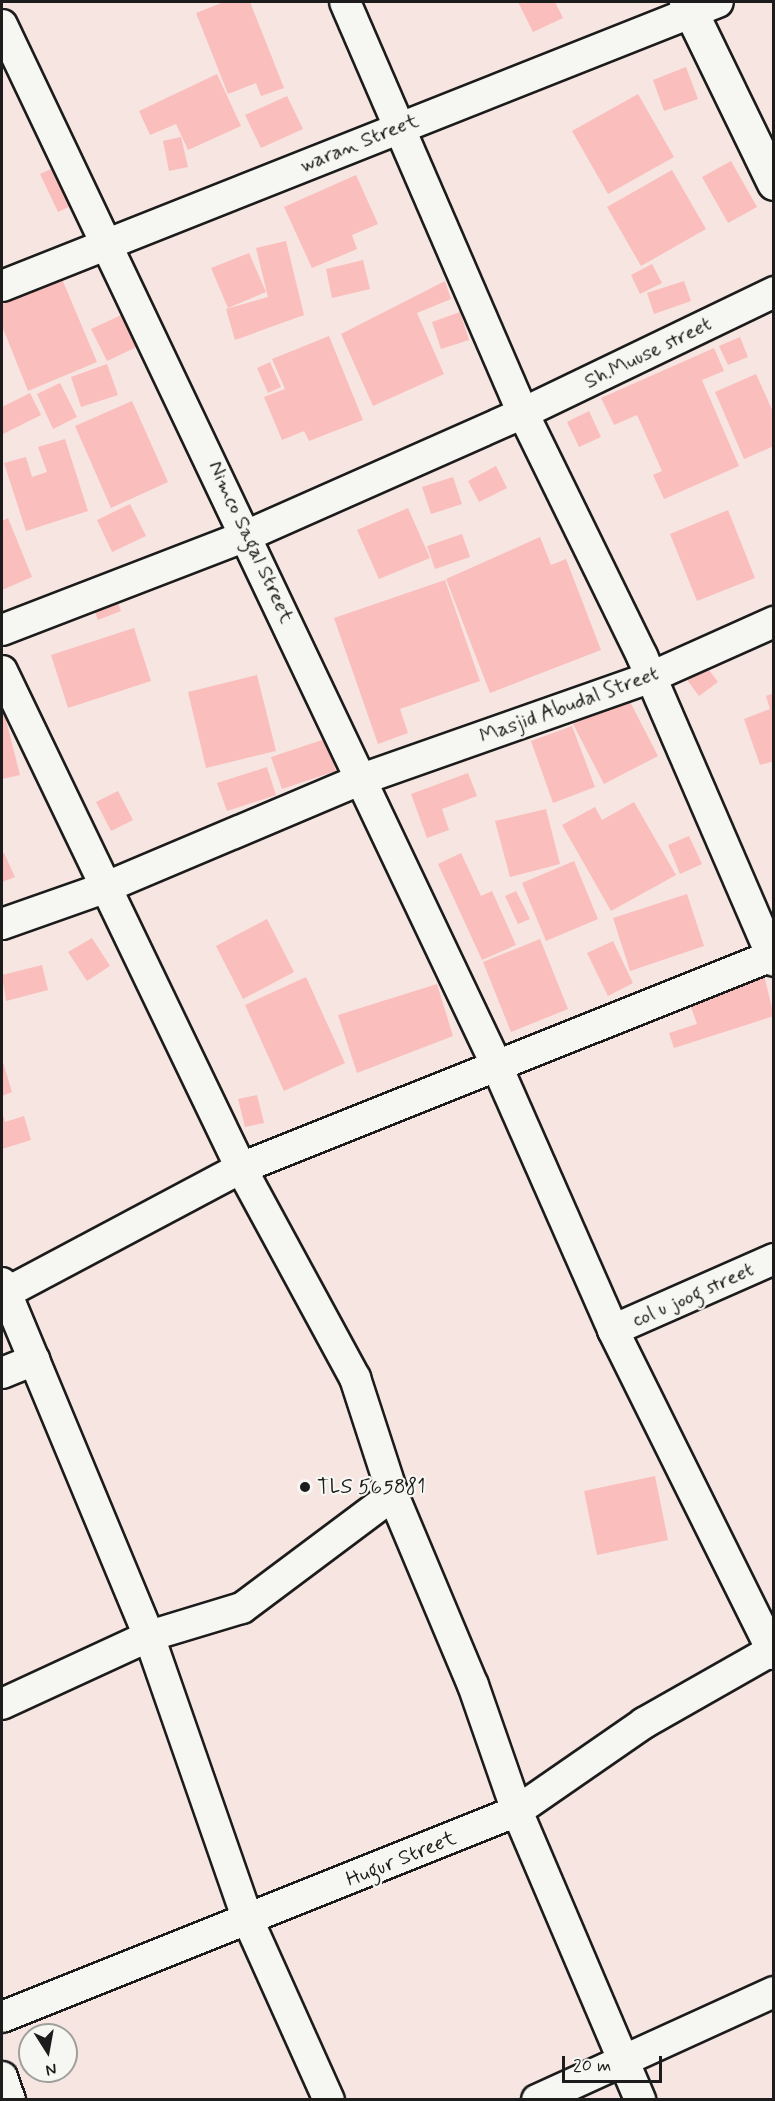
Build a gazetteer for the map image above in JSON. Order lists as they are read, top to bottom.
{
  "streets": {
    "street": [
      "waran Street",
      "Sh.Muuse street",
      "Nimco Sagal Street",
      "Masjid Abudal Street",
      "col u joog street",
      "Hugur Street"
    ]
  },
  "crossings": [
    ["waran Street", "Nimco Sagal Street"],
    ["Sh.Muuse street", "Nimco Sagal Street"],
    ["Nimco Sagal Street", "Masjid Abudal Street"],
    ["Nimco Sagal Street", "col u joog street"],
    ["Nimco Sagal Street", "Hugur Street"]
  ],
  "places": ["TLS 565881"],
  "scale_bar": "20 m",
  "north": "bottom"
}
